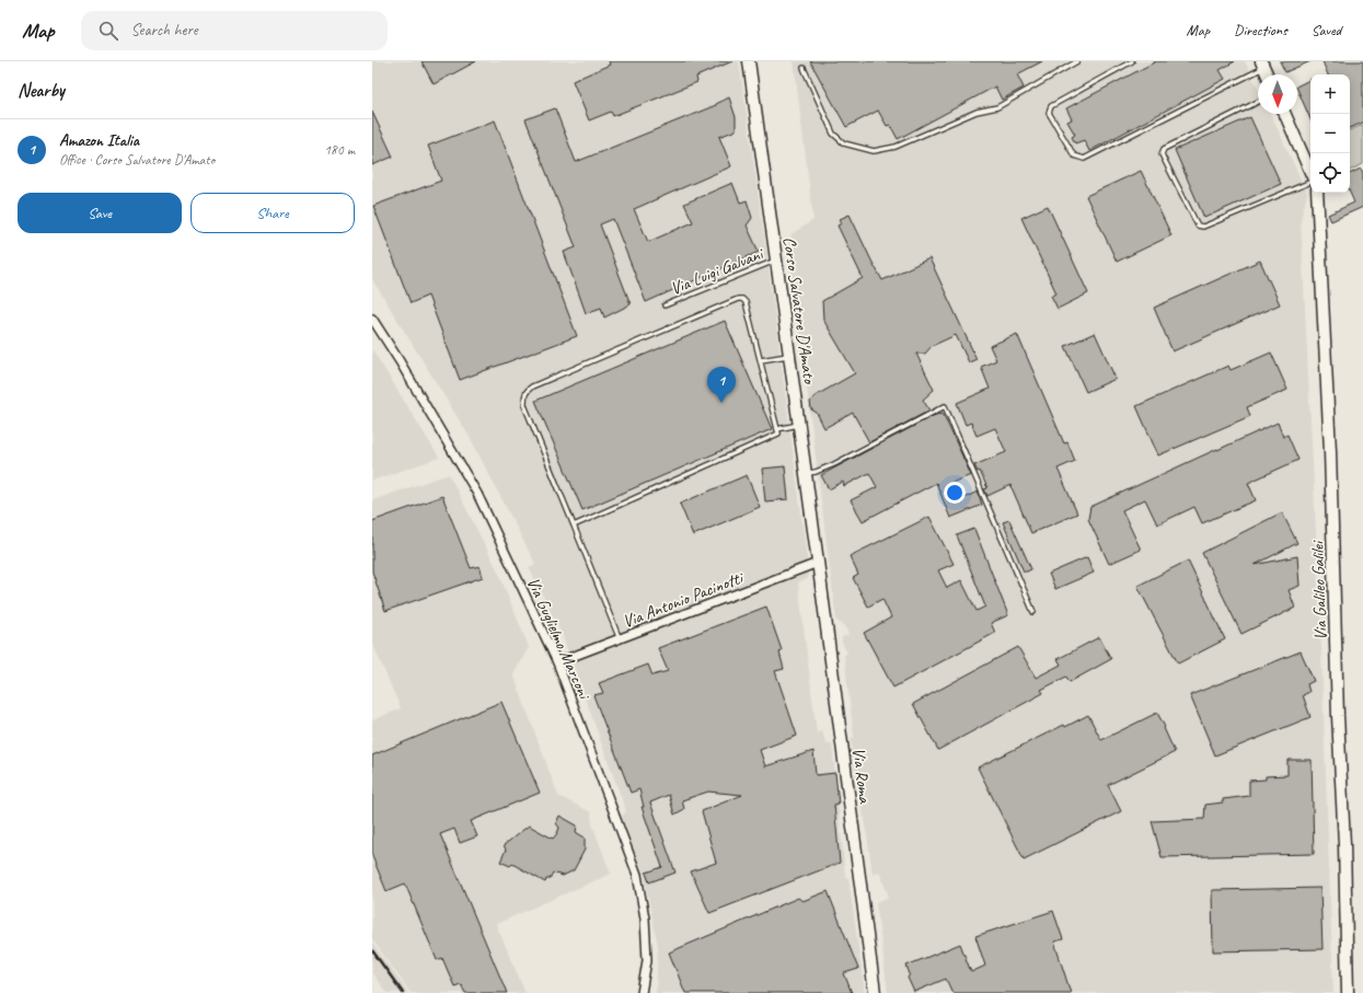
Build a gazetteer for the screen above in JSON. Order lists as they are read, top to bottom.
{
  "streets": {
    "street": [
      "Corso Salvatore D'Amato",
      "Via Galileo Galilei",
      "Via Antonio Pacinotti",
      "Via Guglielmo Marconi",
      "Via Roma"
    ],
    "lane": ["Via Luigi Galvani"]
  },
  "crossings": [
    ["Via Luigi Galvani", "Corso Salvatore D'Amato"],
    ["Corso Salvatore D'Amato", "Via Antonio Pacinotti"],
    ["Corso Salvatore D'Amato", "Via Roma"],
    ["Via Antonio Pacinotti", "Via Guglielmo Marconi"],
    ["Via Antonio Pacinotti", "Via Roma"]
  ],
  "north": "bottom",
  "page": {
    "header": "Map",
    "search": "Search here",
    "nav": ["Map", "Directions", "Saved"],
    "heading": "Nearby",
    "map_buttons": ["+", "−"],
    "list": [
      {
        "mark": "1",
        "name": "Amazon Italia",
        "note": "Office · Corso Salvatore D'Amato",
        "value": "180 m"
      }
    ],
    "buttons": ["Save", "Share"],
    "pins": "1"
  }
}
